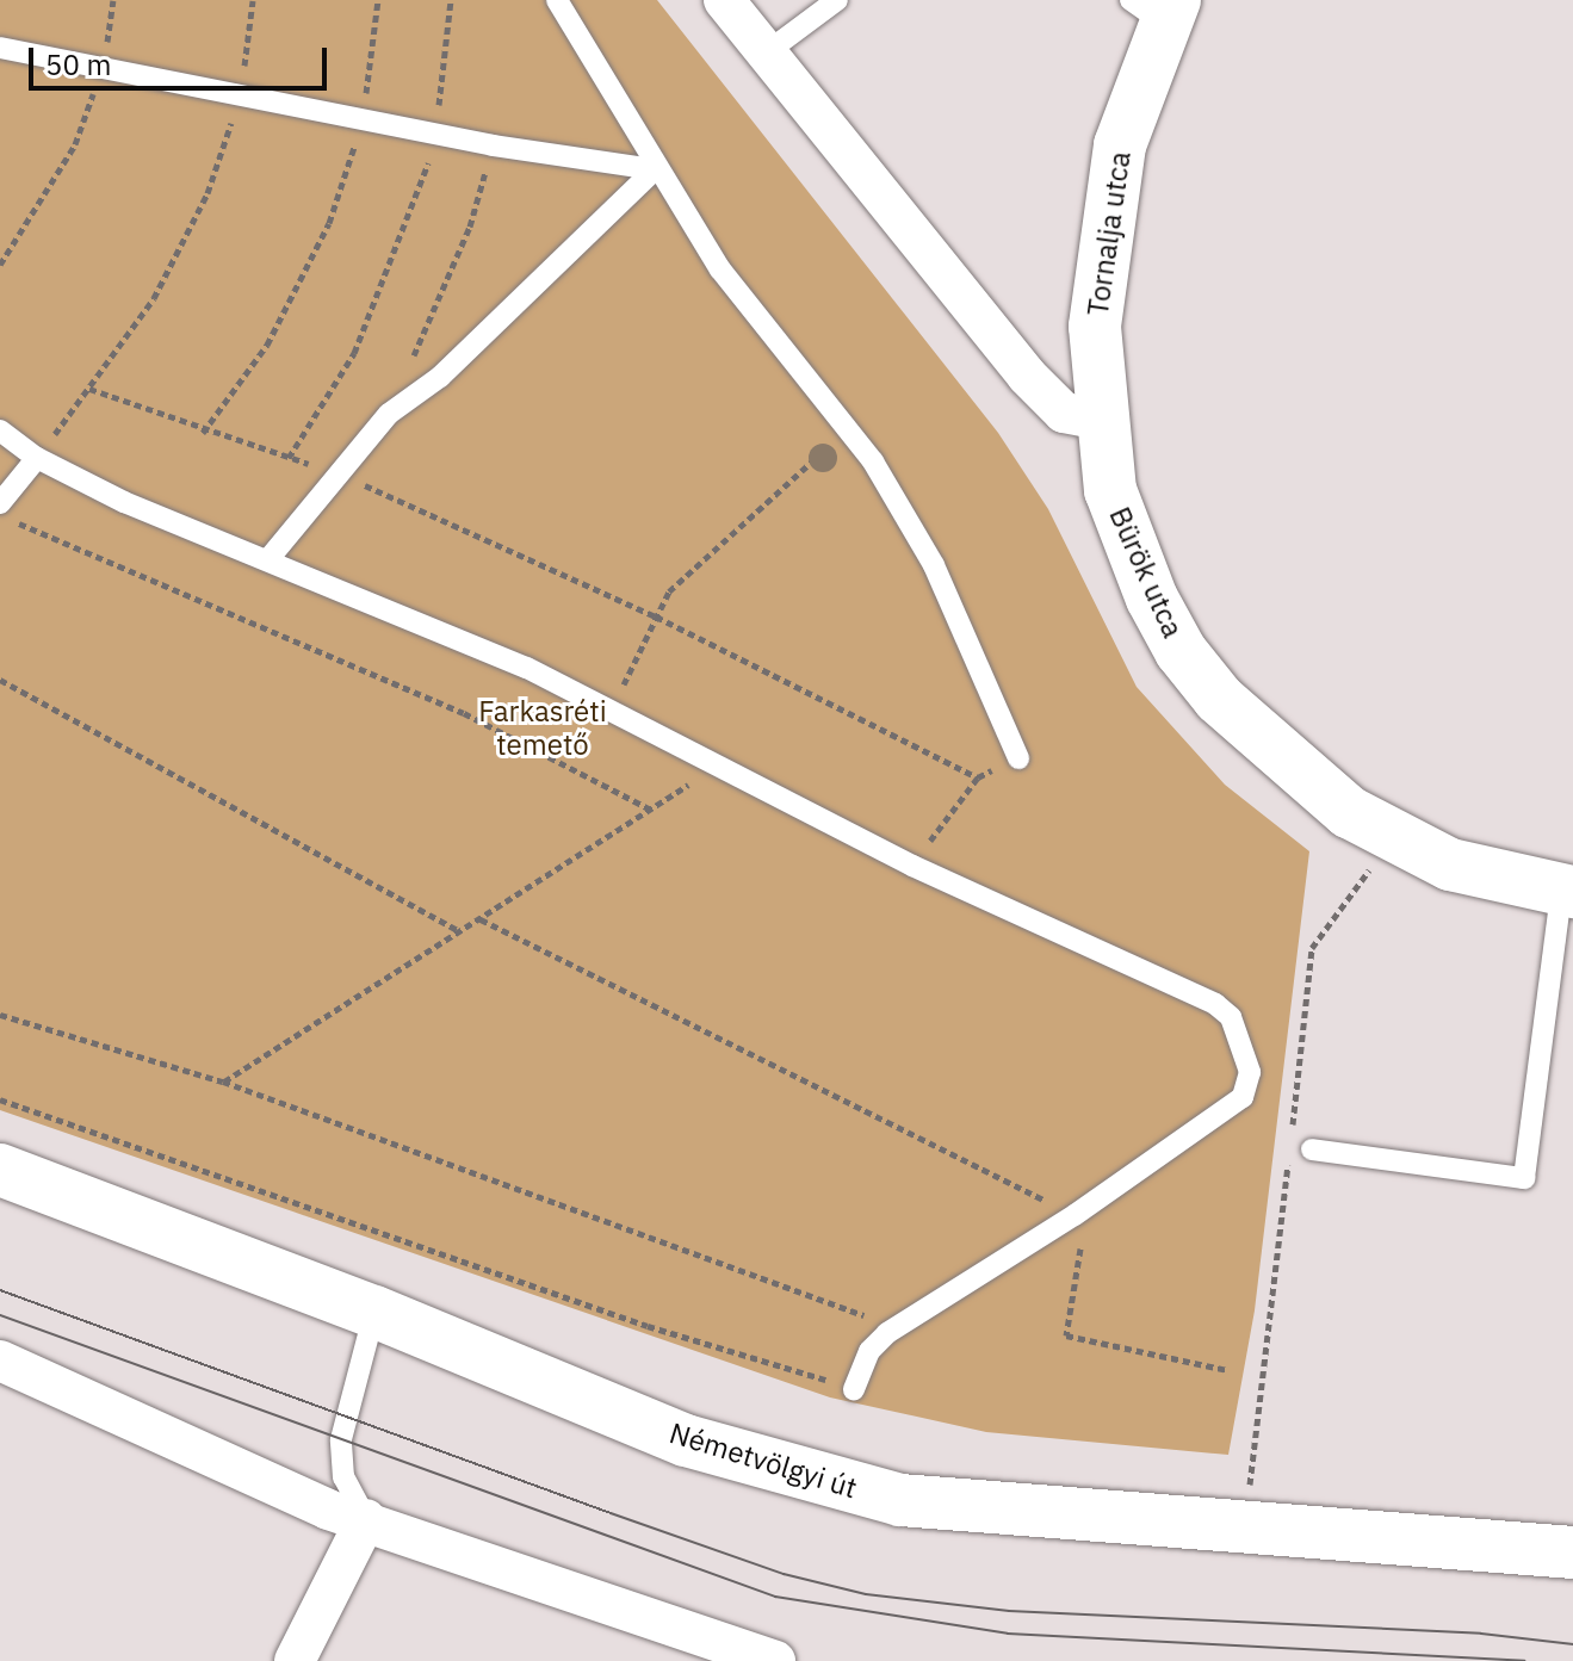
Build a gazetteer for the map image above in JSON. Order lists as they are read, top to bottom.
{
  "streets": {
    "street": ["Tornalja utca", "Bürök utca", "Németvölgyi út"]
  },
  "crossings": [
    ["Tornalja utca", "Bürök utca"]
  ],
  "parks": ["Farkasréti temető"],
  "scale_bar": "50 m"
}
